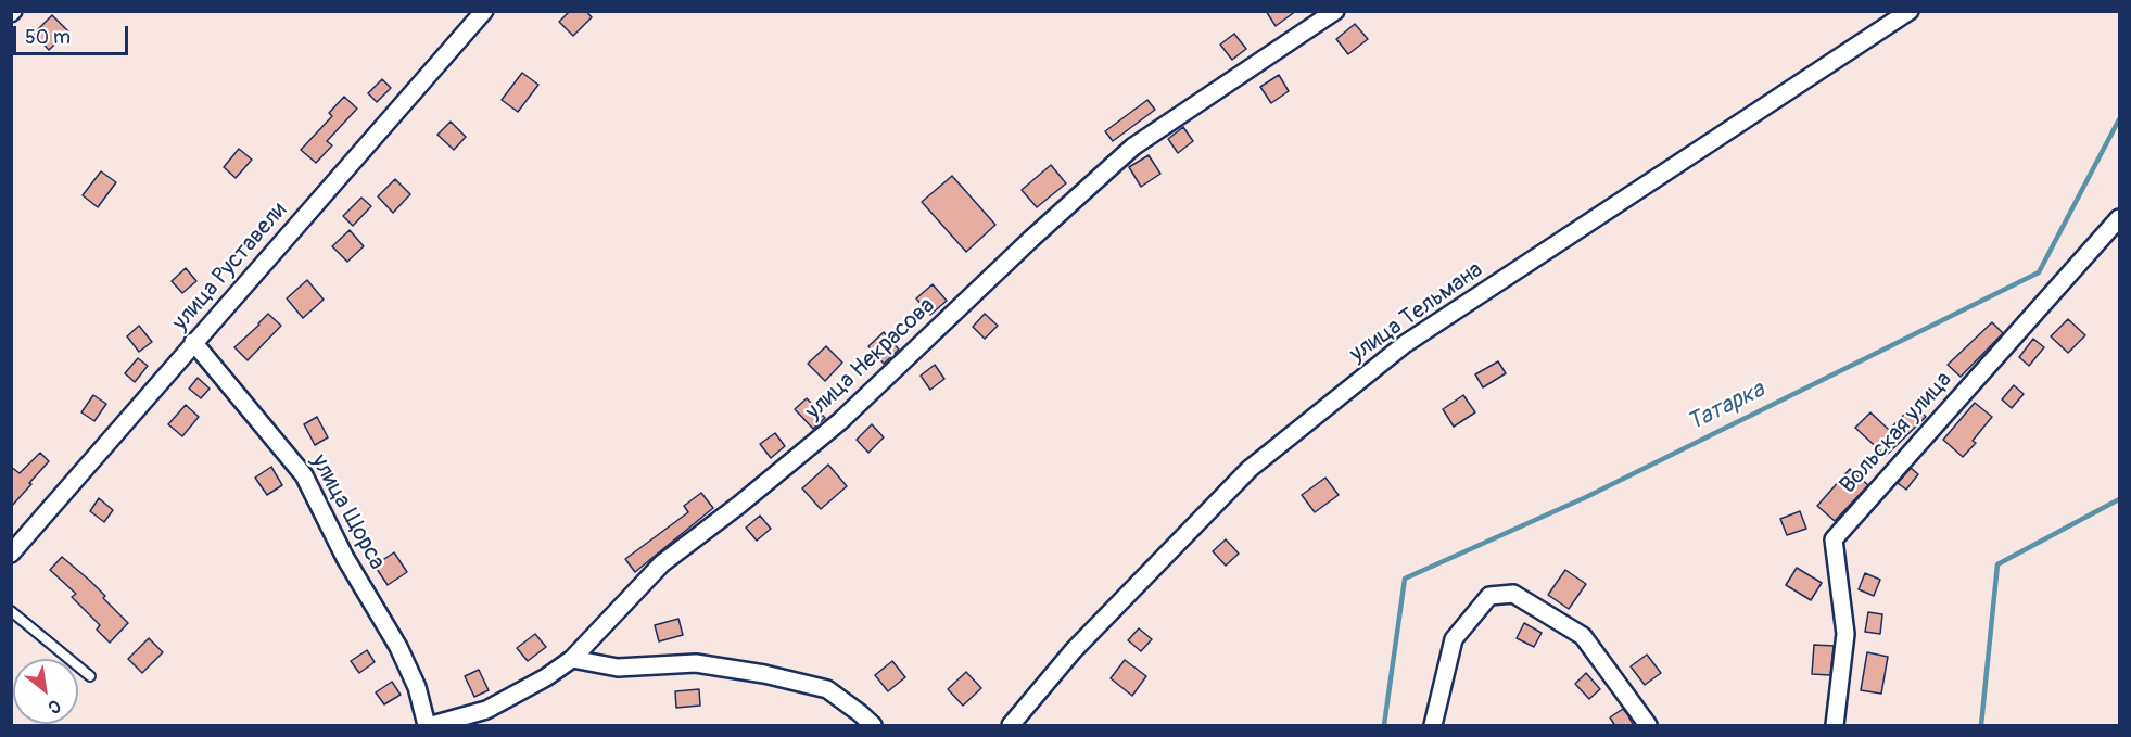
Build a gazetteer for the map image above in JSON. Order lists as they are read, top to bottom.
{
  "streets": {
    "street": [
      "улица Руставели",
      "улица Тельмана",
      "улица Некрасова",
      "Вольская улица",
      "улица Щорса"
    ]
  },
  "crossings": [
    ["улица Руставели", "улица Щорса"]
  ],
  "water": ["Татарка"],
  "scale_bar": "50 m",
  "north": "bottom right"
}
